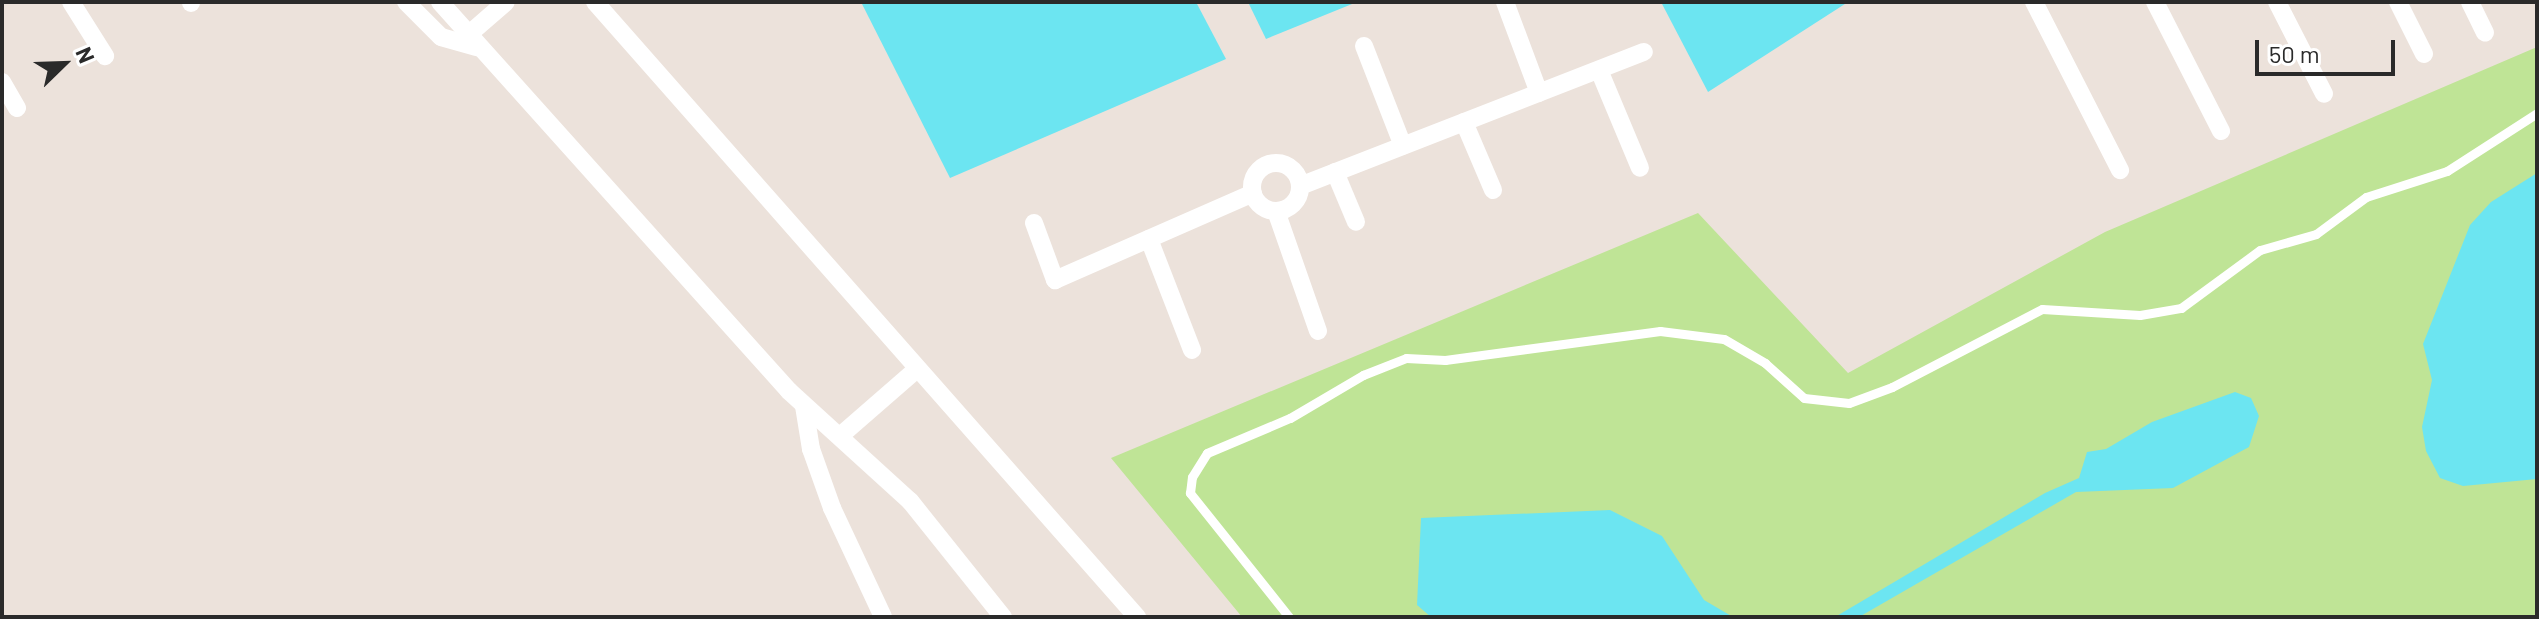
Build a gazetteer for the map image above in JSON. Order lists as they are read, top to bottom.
{
  "scale_bar": "50 m",
  "north": "top right"
}
